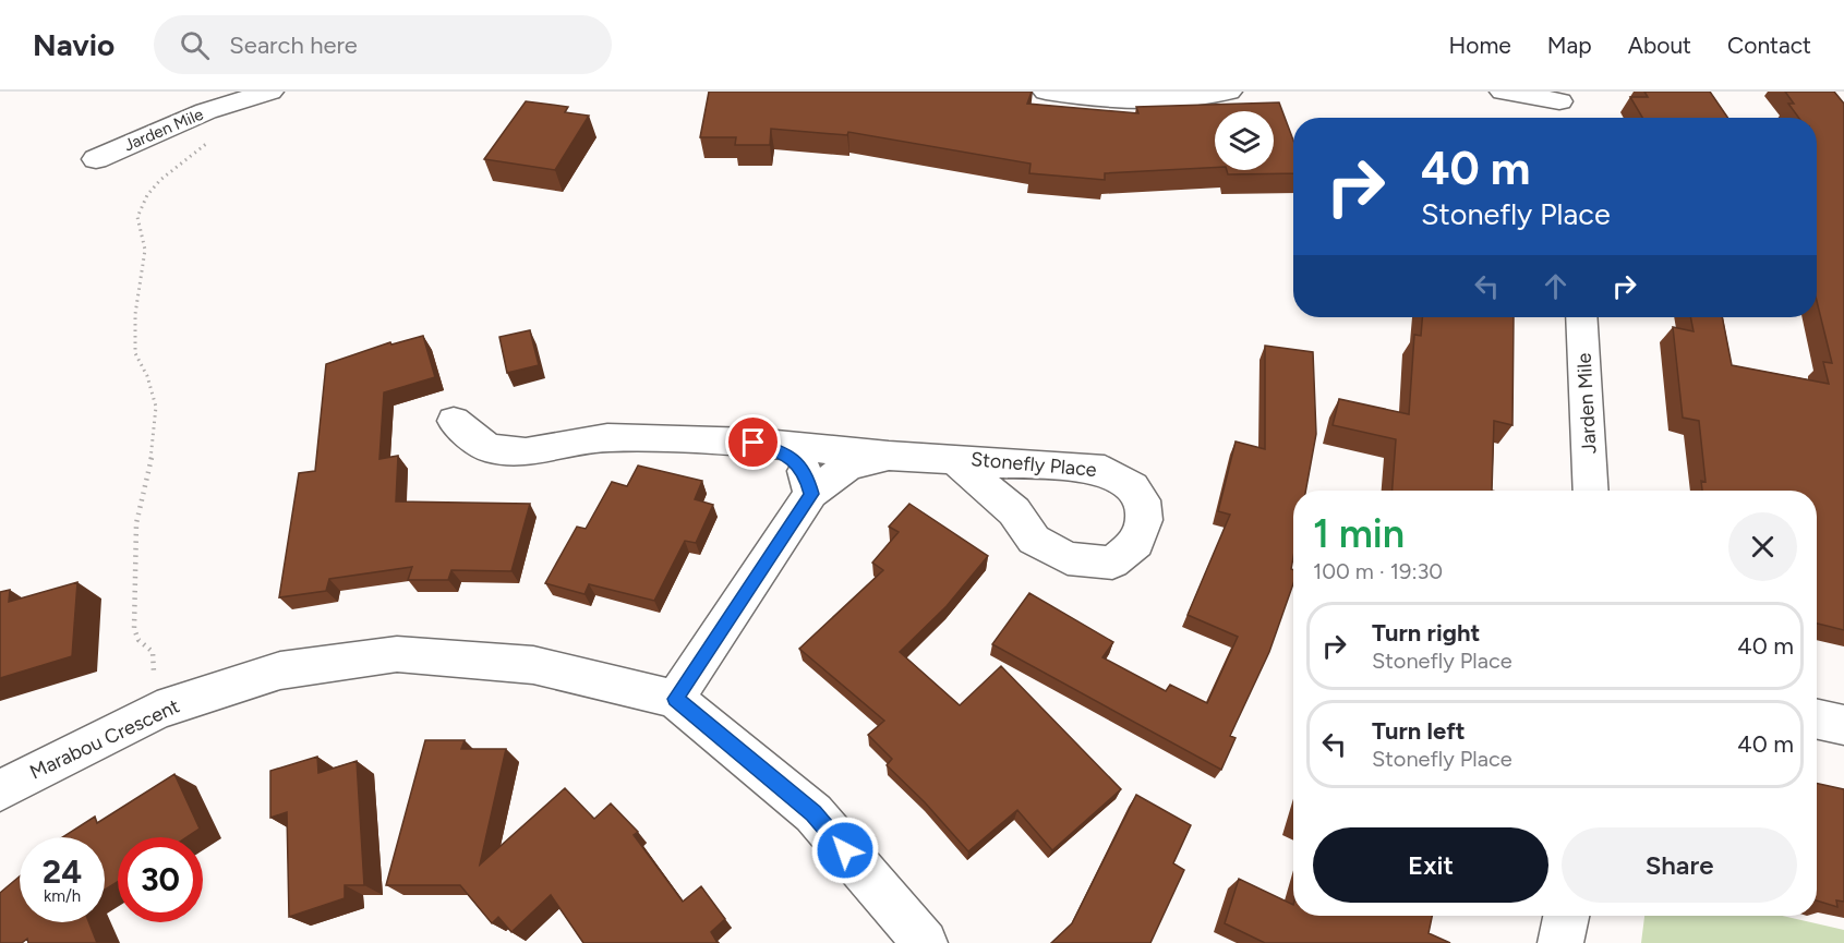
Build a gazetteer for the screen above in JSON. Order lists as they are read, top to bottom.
{
  "streets": {
    "street": ["Jarden Mile", "Stonefly Place", "Marabou Crescent"]
  },
  "crossings": [
    ["Stonefly Place", "Marabou Crescent"]
  ],
  "page": {
    "header": "Navio",
    "search": "Search here",
    "nav": [
      "Home",
      "Map",
      "About",
      "Contact"
    ],
    "turn": ["40 m", "Stonefly Place"],
    "heading": ["1 min", "100 m · 19:30"],
    "list": [
      {
        "name": "Turn right",
        "note": "Stonefly Place",
        "value": "40 m"
      },
      {
        "name": "Turn left",
        "note": "Stonefly Place",
        "value": "40 m"
      }
    ],
    "buttons": ["Exit", "Share"],
    "speed": "24 km/h",
    "limit": "30"
  }
}
